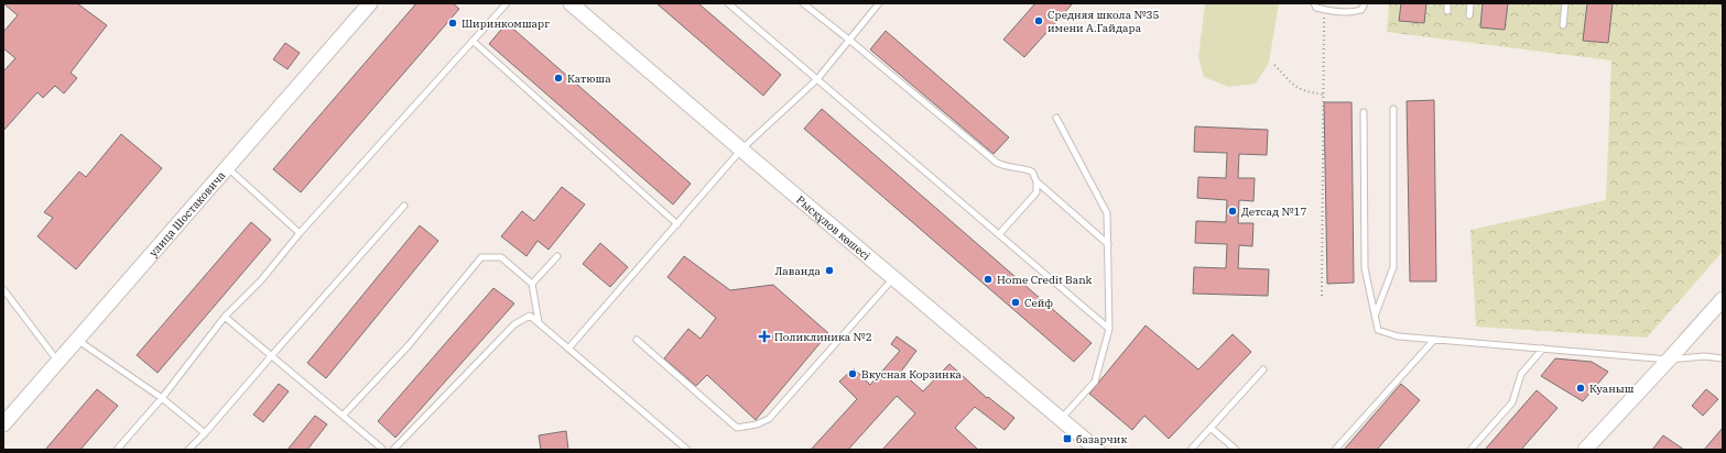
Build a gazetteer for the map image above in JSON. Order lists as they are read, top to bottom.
{
  "streets": {
    "street": ["улица Шостаковича", "Рысқұлов көшесі"]
  },
  "places": {
    "other": [
      "Средняя школа №35 имени А.Гайдара",
      "Ширинкомшарг",
      "Катюша",
      "Детсад №17",
      "Лаванда",
      "Home Credit Bank",
      "Сейф",
      "Вкусная Корзинка",
      "Куаныш"
    ],
    "health": ["Поликлиника №2"],
    "transit": ["базарчик"]
  }
}
